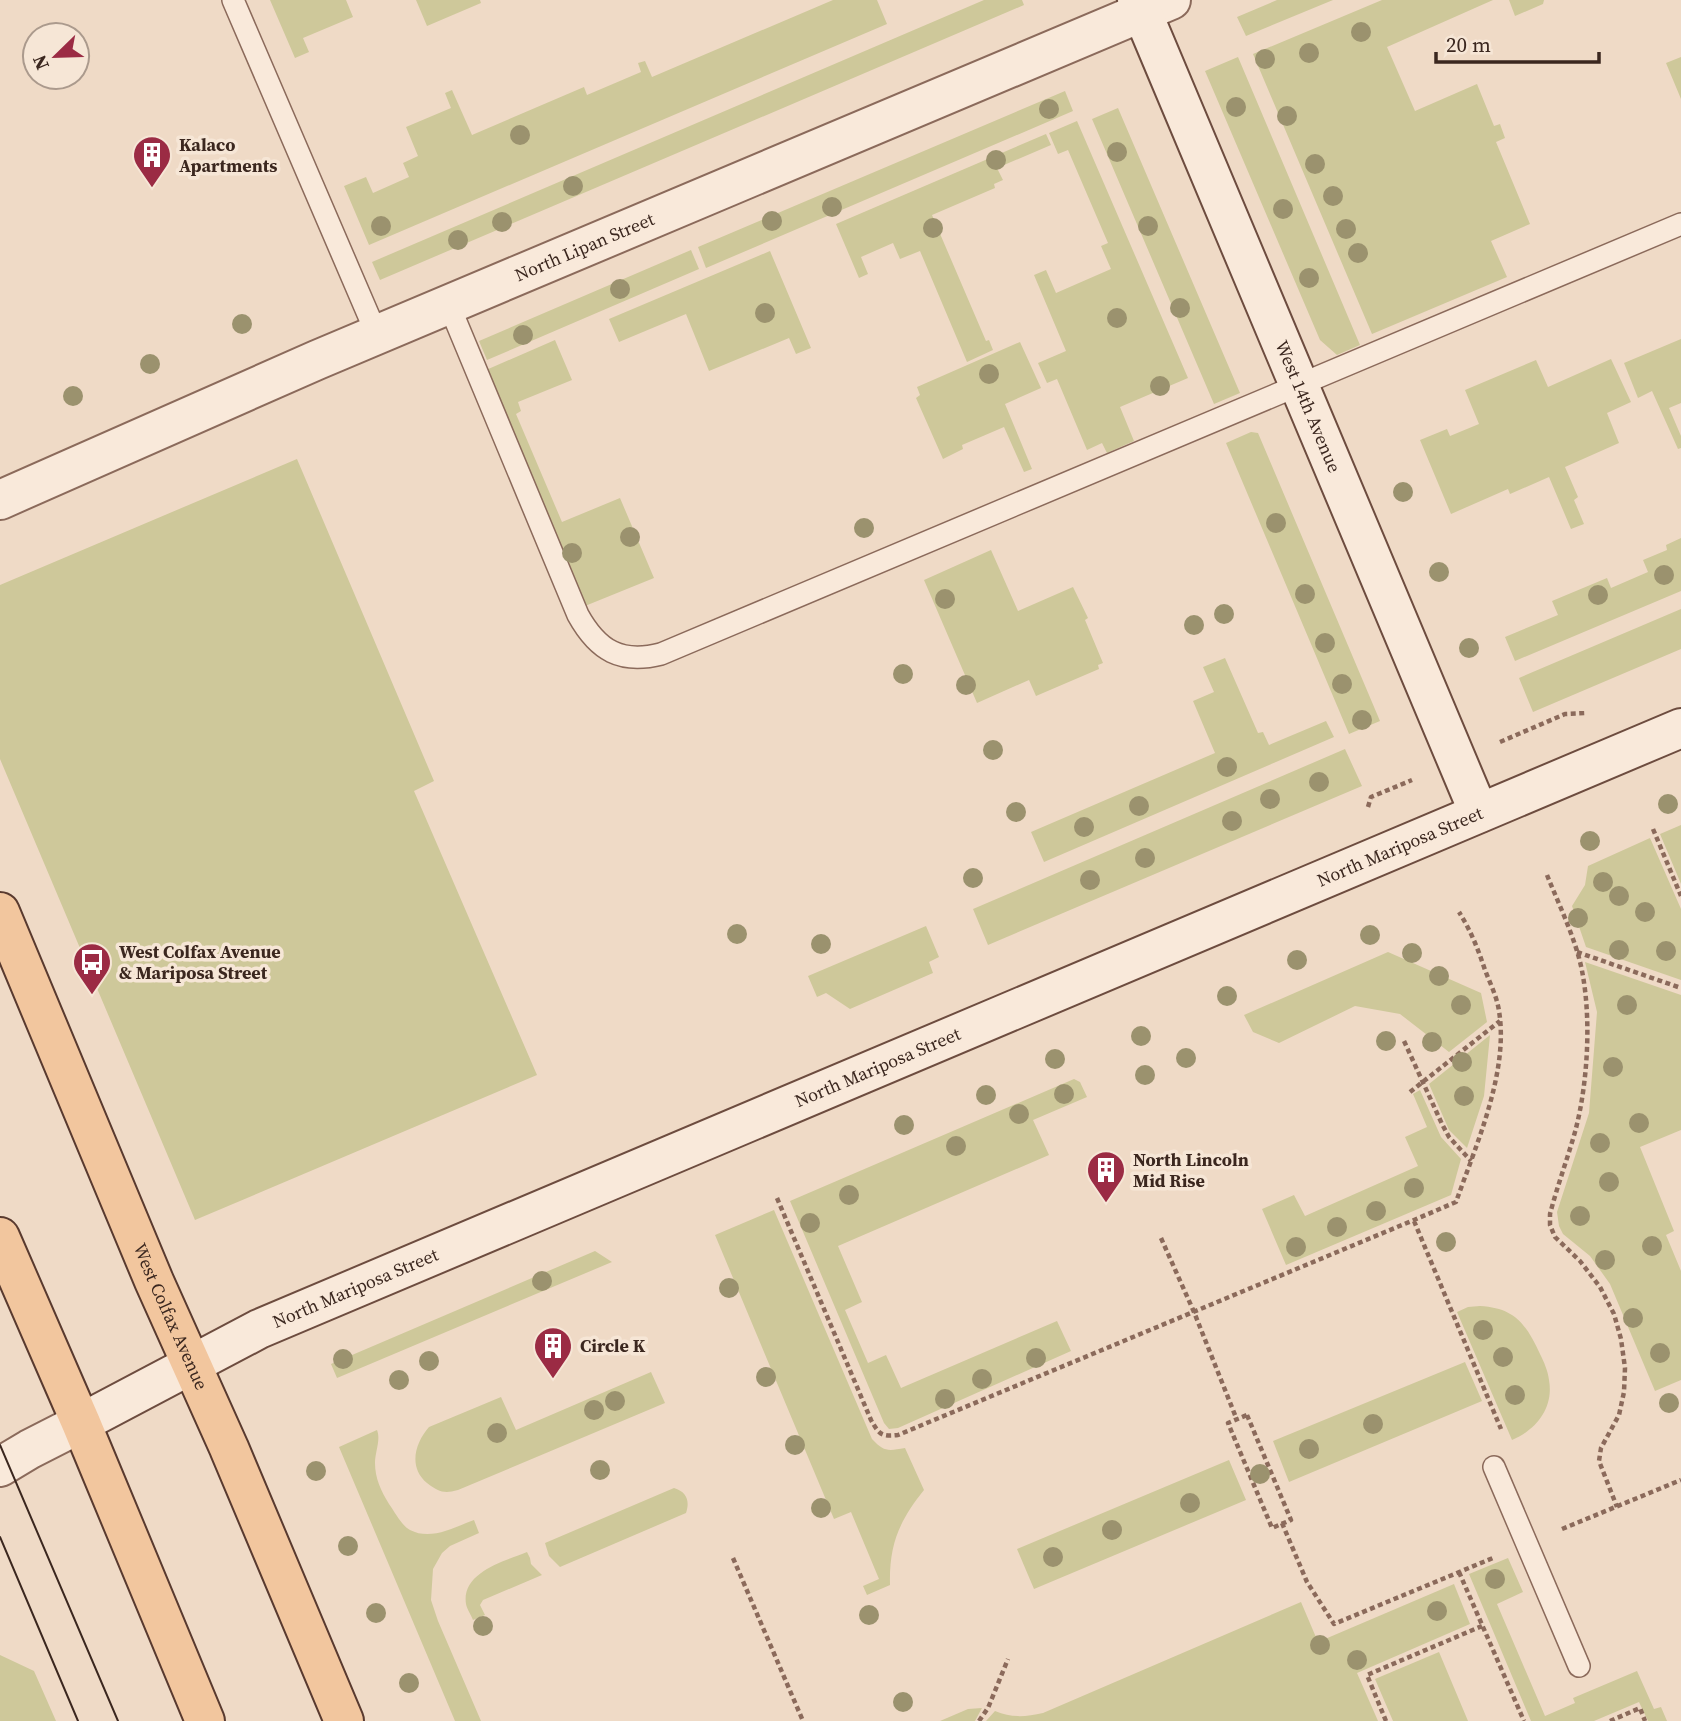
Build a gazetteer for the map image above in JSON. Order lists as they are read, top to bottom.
{
  "streets": {
    "main road": ["West Colfax Avenue"],
    "street": ["North Lipan Street", "West 14th Avenue", "North Mariposa Street"]
  },
  "crossings": [
    ["North Lipan Street", "West 14th Avenue"],
    ["West 14th Avenue", "North Mariposa Street"],
    ["North Mariposa Street", "West Colfax Avenue"]
  ],
  "places": {
    "building": ["Kalaco Apartments", "North Lincoln Mid Rise", "Circle K"],
    "bus stop": ["West Colfax Avenue & Mariposa Street"]
  },
  "scale_bar": "20 m",
  "north": "bottom left"
}
